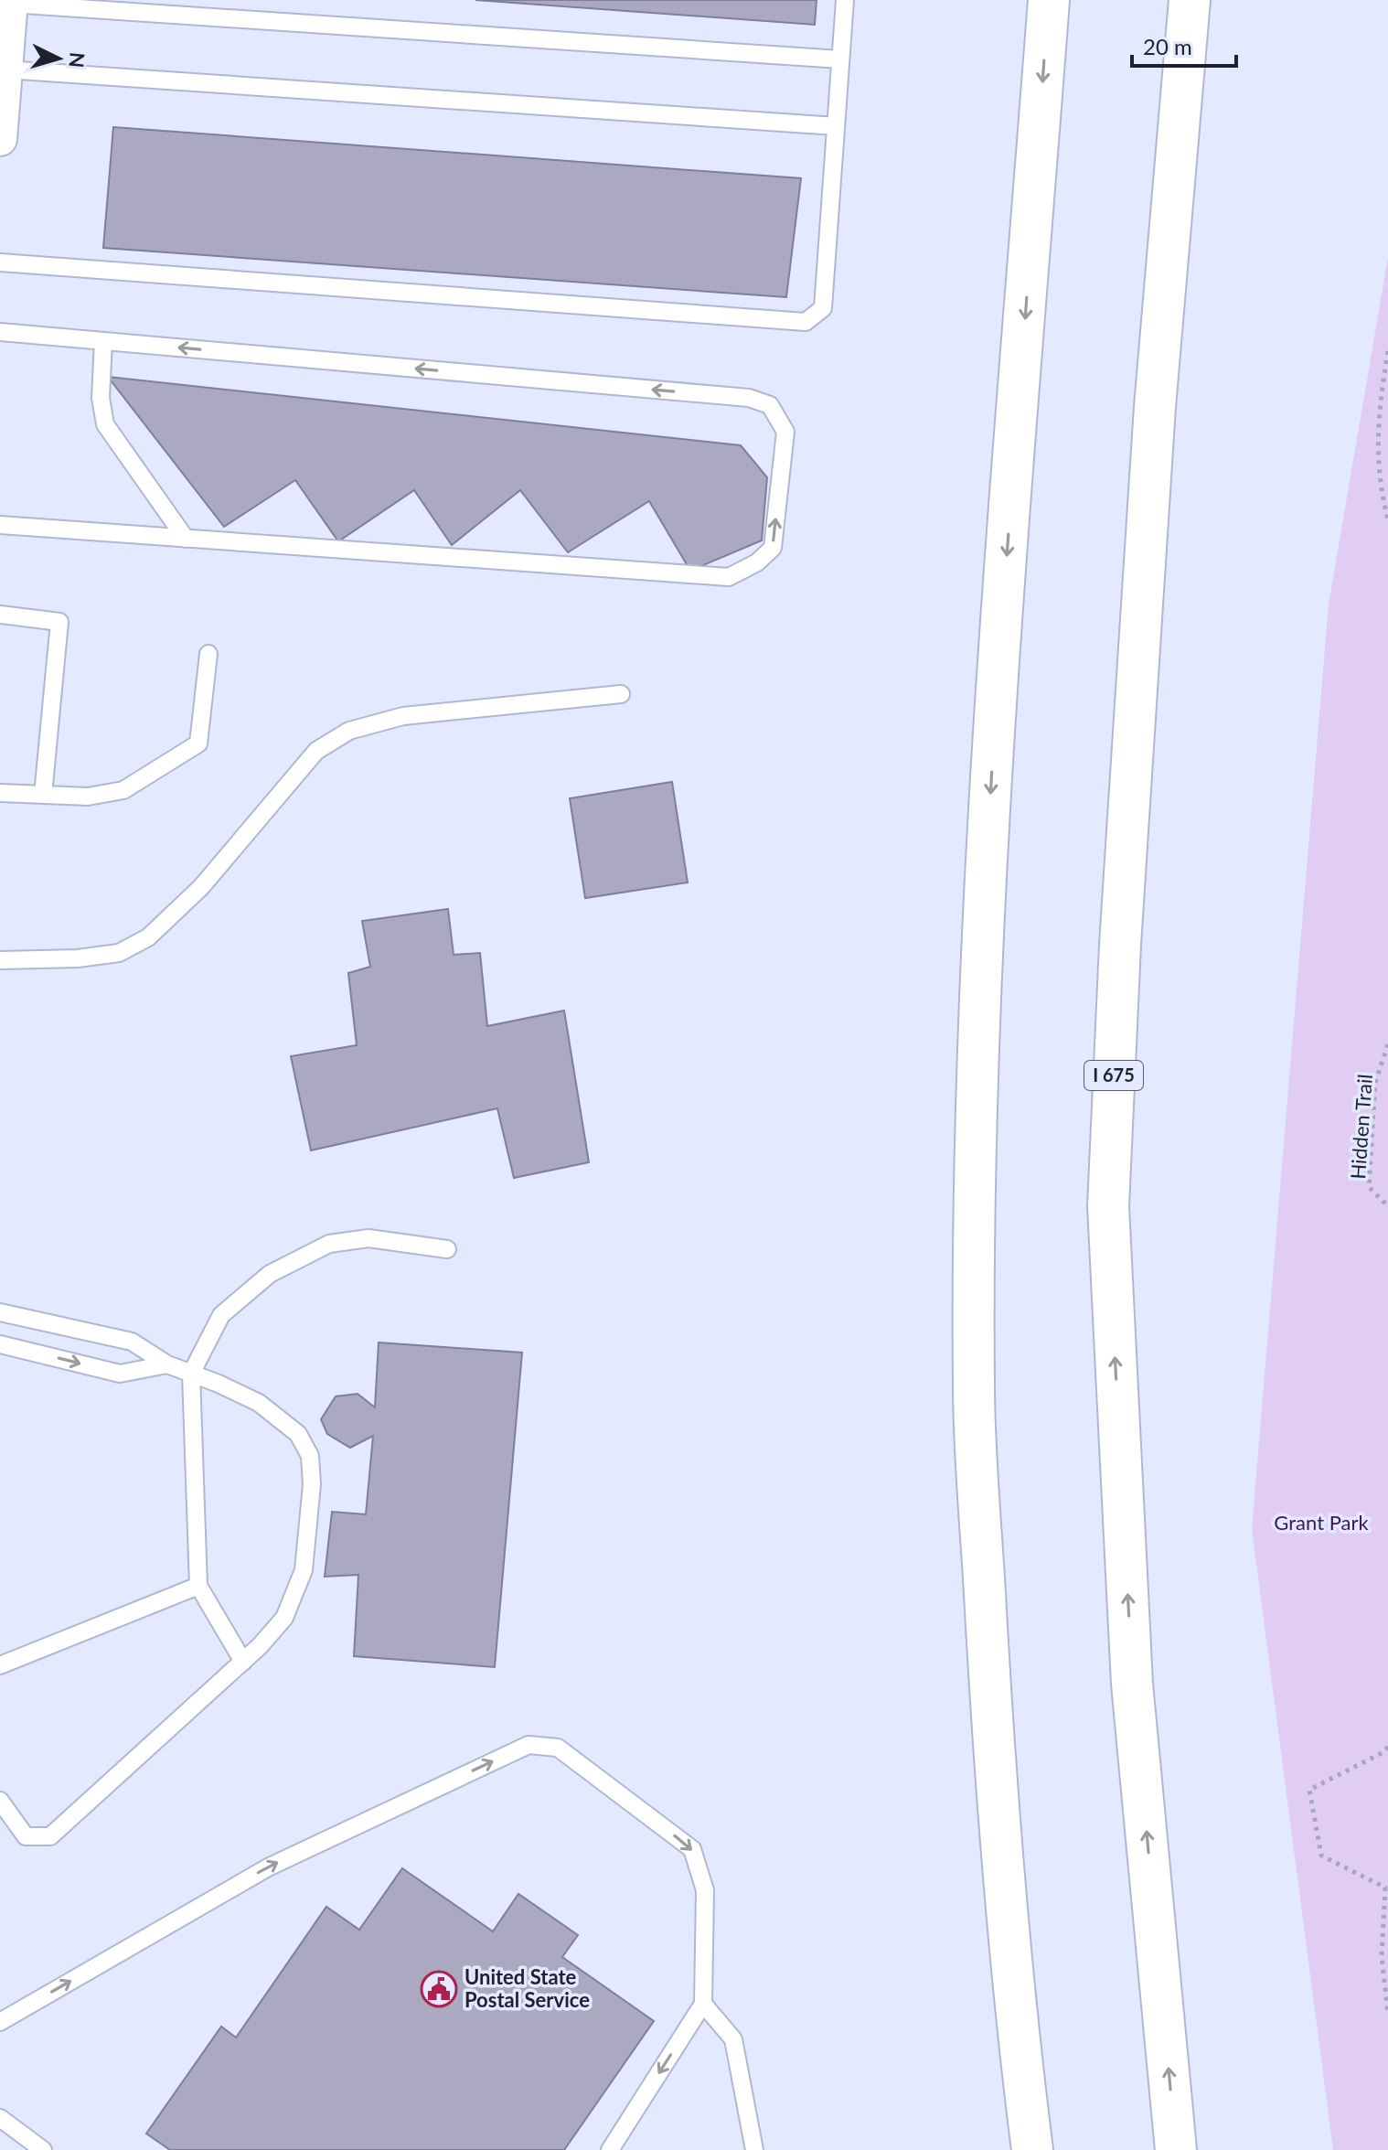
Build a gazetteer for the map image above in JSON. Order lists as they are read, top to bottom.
{
  "streets": {
    "highway": ["I 675"],
    "path": ["Hidden Trail"]
  },
  "parks": ["Grant Park"],
  "places": {
    "public building": ["United State Postal Service"]
  },
  "scale_bar": "20 m",
  "north": "right"
}
